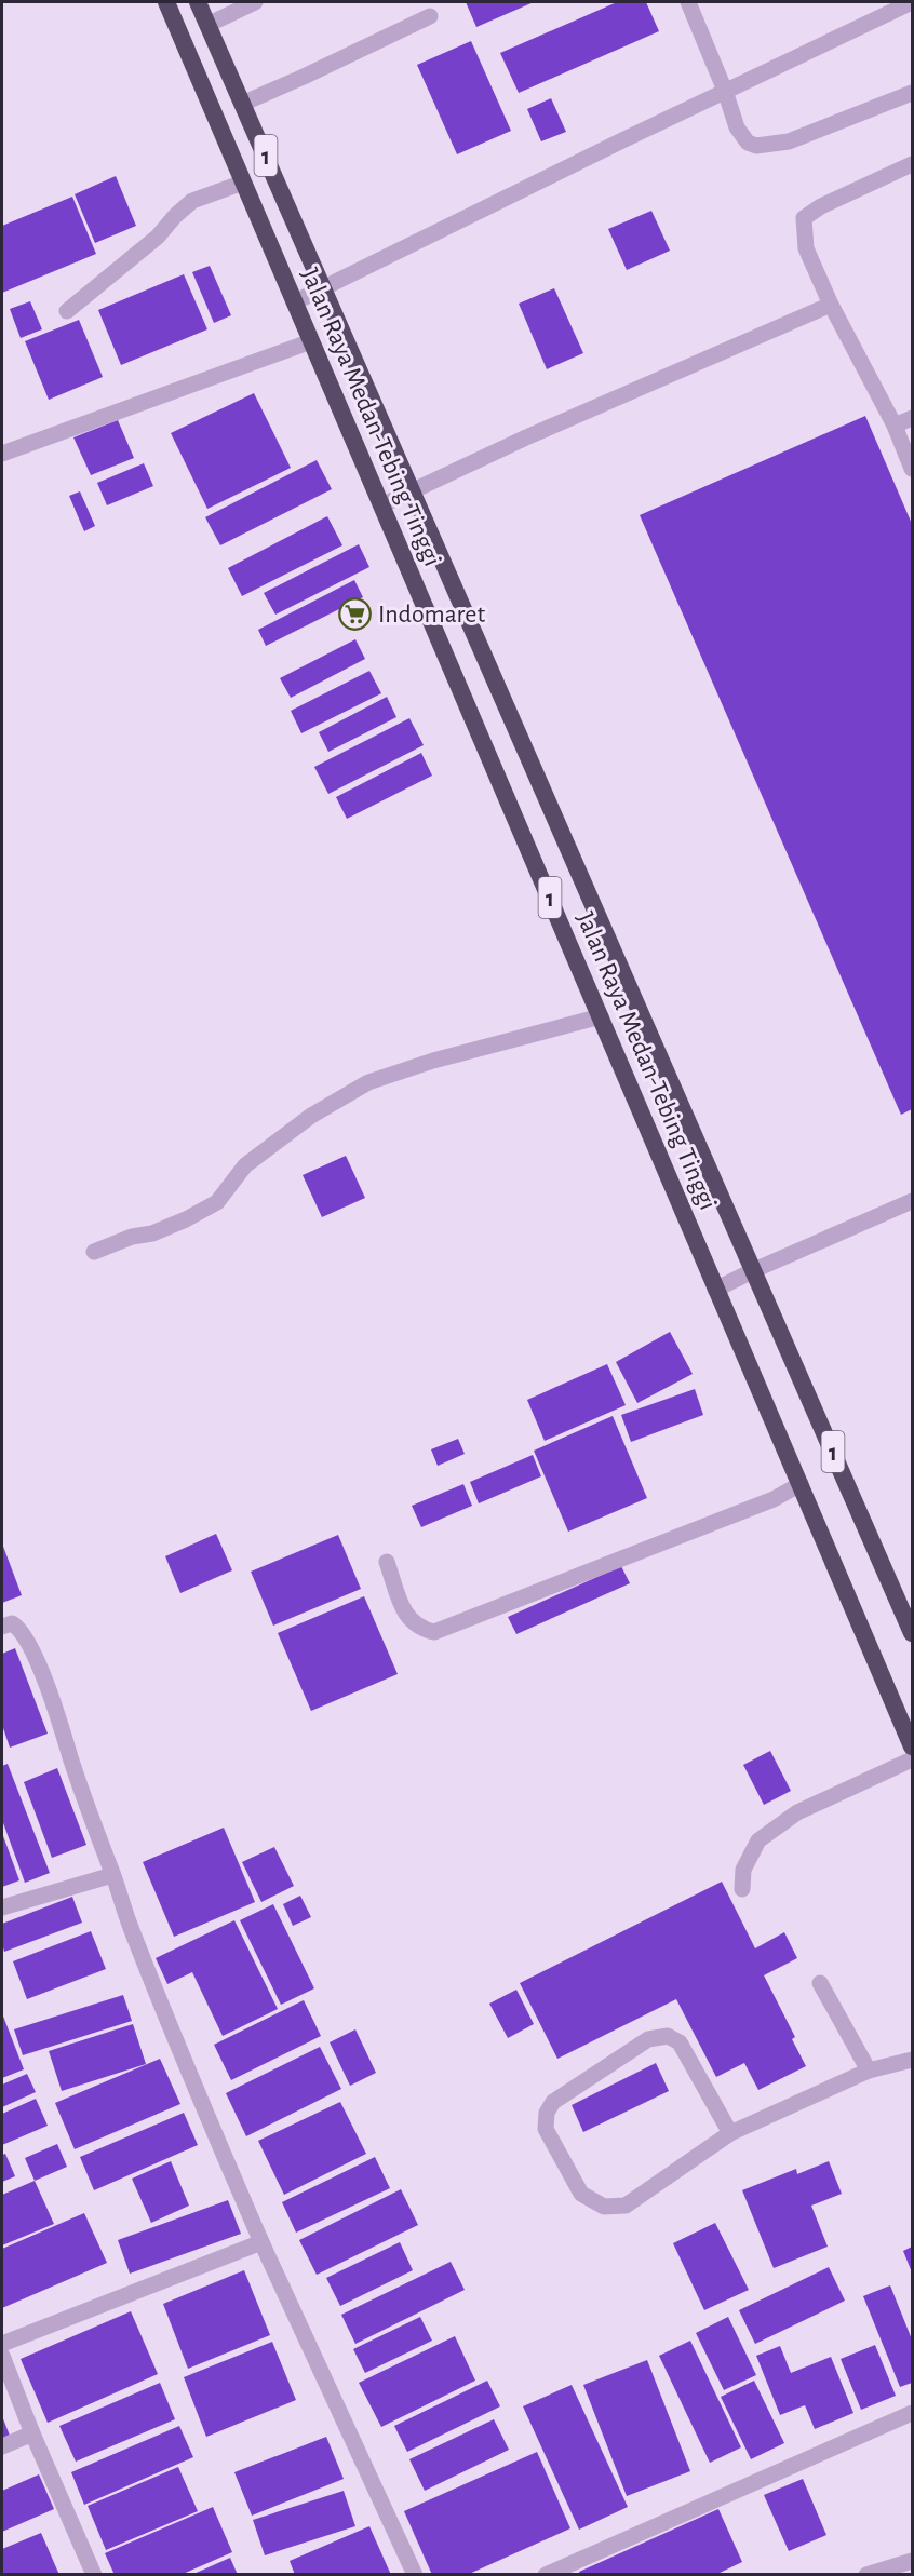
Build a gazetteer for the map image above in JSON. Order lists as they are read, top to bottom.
{
  "streets": {
    "highway": ["1", "Jalan Raya Medan-Tebing Tinggi"]
  },
  "places": {
    "supermarket": ["Indomaret"]
  }
}
